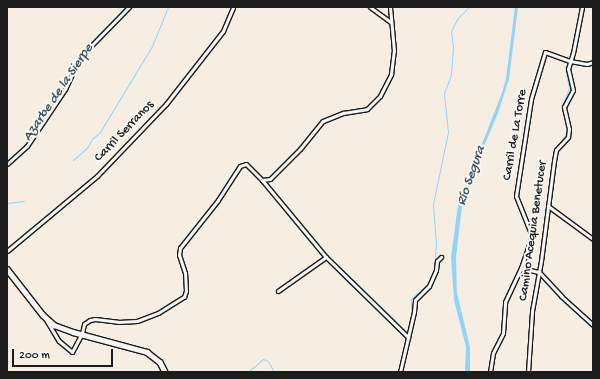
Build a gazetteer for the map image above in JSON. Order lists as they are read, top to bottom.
{
  "streets": {
    "street": ["Carril Serranos", "Carril de La Torre", "Camino Acequia Benetucer"]
  },
  "crossings": [
    ["Carril de La Torre", "Camino Acequia Benetucer"]
  ],
  "water": ["Azarbe de la Sierpe", "Río Segura"],
  "scale_bar": "200 m"
}
